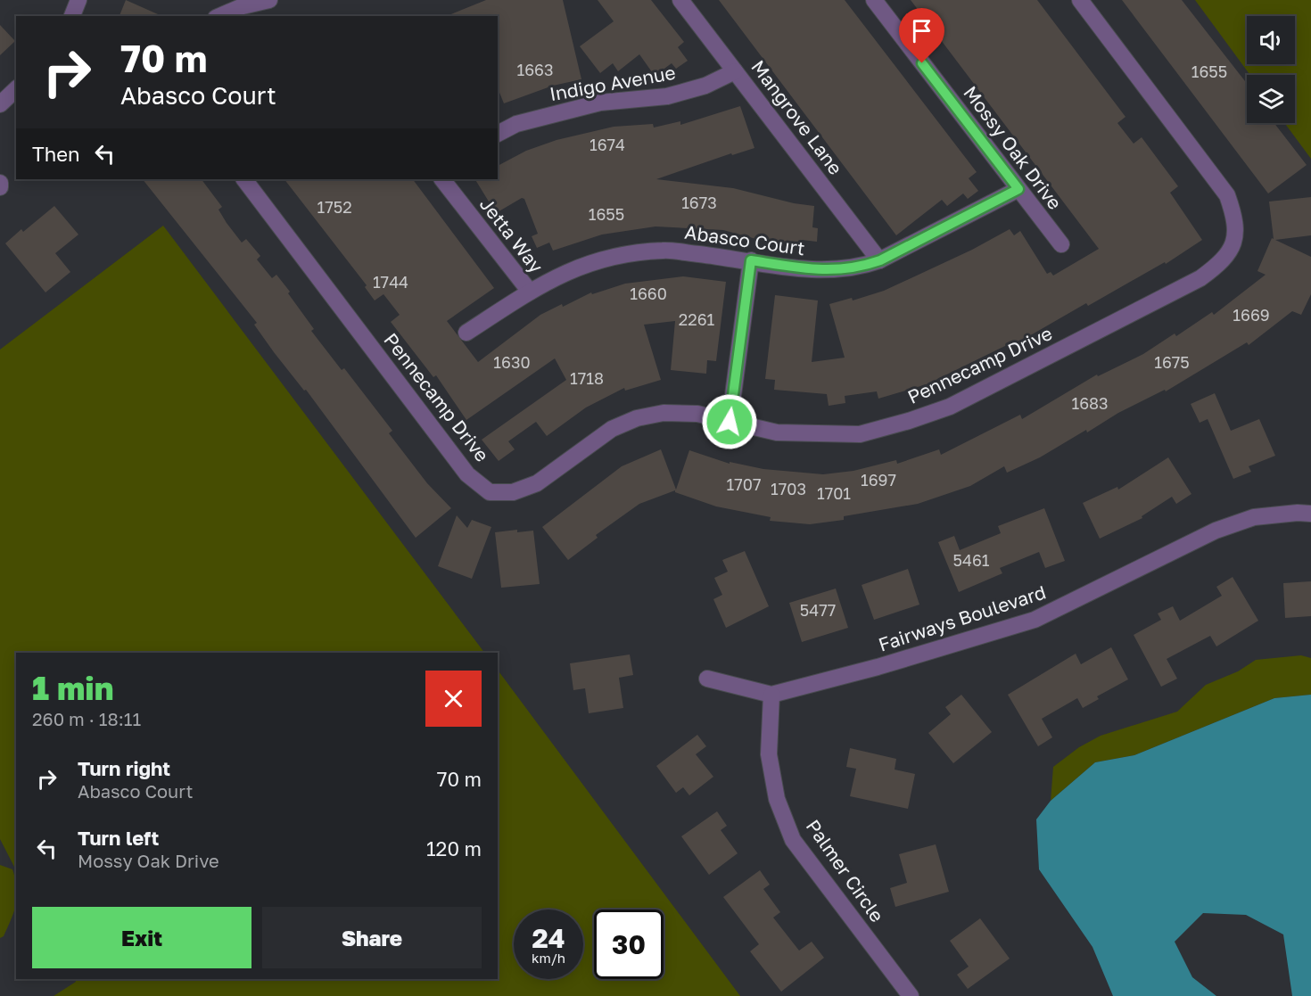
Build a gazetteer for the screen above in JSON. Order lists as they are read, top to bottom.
{
  "streets": {
    "street": [
      "Indigo Avenue",
      "Mangrove Lane",
      "Mossy Oak Drive",
      "Jetta Way",
      "Abasco Court",
      "Pennecamp Drive",
      "Fairways Boulevard",
      "Palmer Circle"
    ]
  },
  "crossings": [
    ["Indigo Avenue", "Mangrove Lane"],
    ["Mangrove Lane", "Abasco Court"],
    ["Mossy Oak Drive", "Abasco Court"],
    ["Jetta Way", "Abasco Court"],
    ["Fairways Boulevard", "Palmer Circle"]
  ],
  "house_numbers": [
    "1663",
    "1655",
    "1674",
    "1673",
    "1752",
    "1655",
    "1744",
    "1660",
    "1669",
    "2261",
    "1630",
    "1675",
    "1718",
    "1683",
    "1697",
    "1707",
    "1703",
    "1701",
    "5461",
    "5477"
  ],
  "page": {
    "turn": ["70 m", "Abasco Court"],
    "then": "Then",
    "heading": ["1 min", "260 m · 18:11"],
    "list": [
      {
        "name": "Turn right",
        "note": "Abasco Court",
        "value": "70 m"
      },
      {
        "name": "Turn left",
        "note": "Mossy Oak Drive",
        "value": "120 m"
      }
    ],
    "buttons": ["Exit", "Share"],
    "speed": "24 km/h",
    "limit": "30"
  }
}
